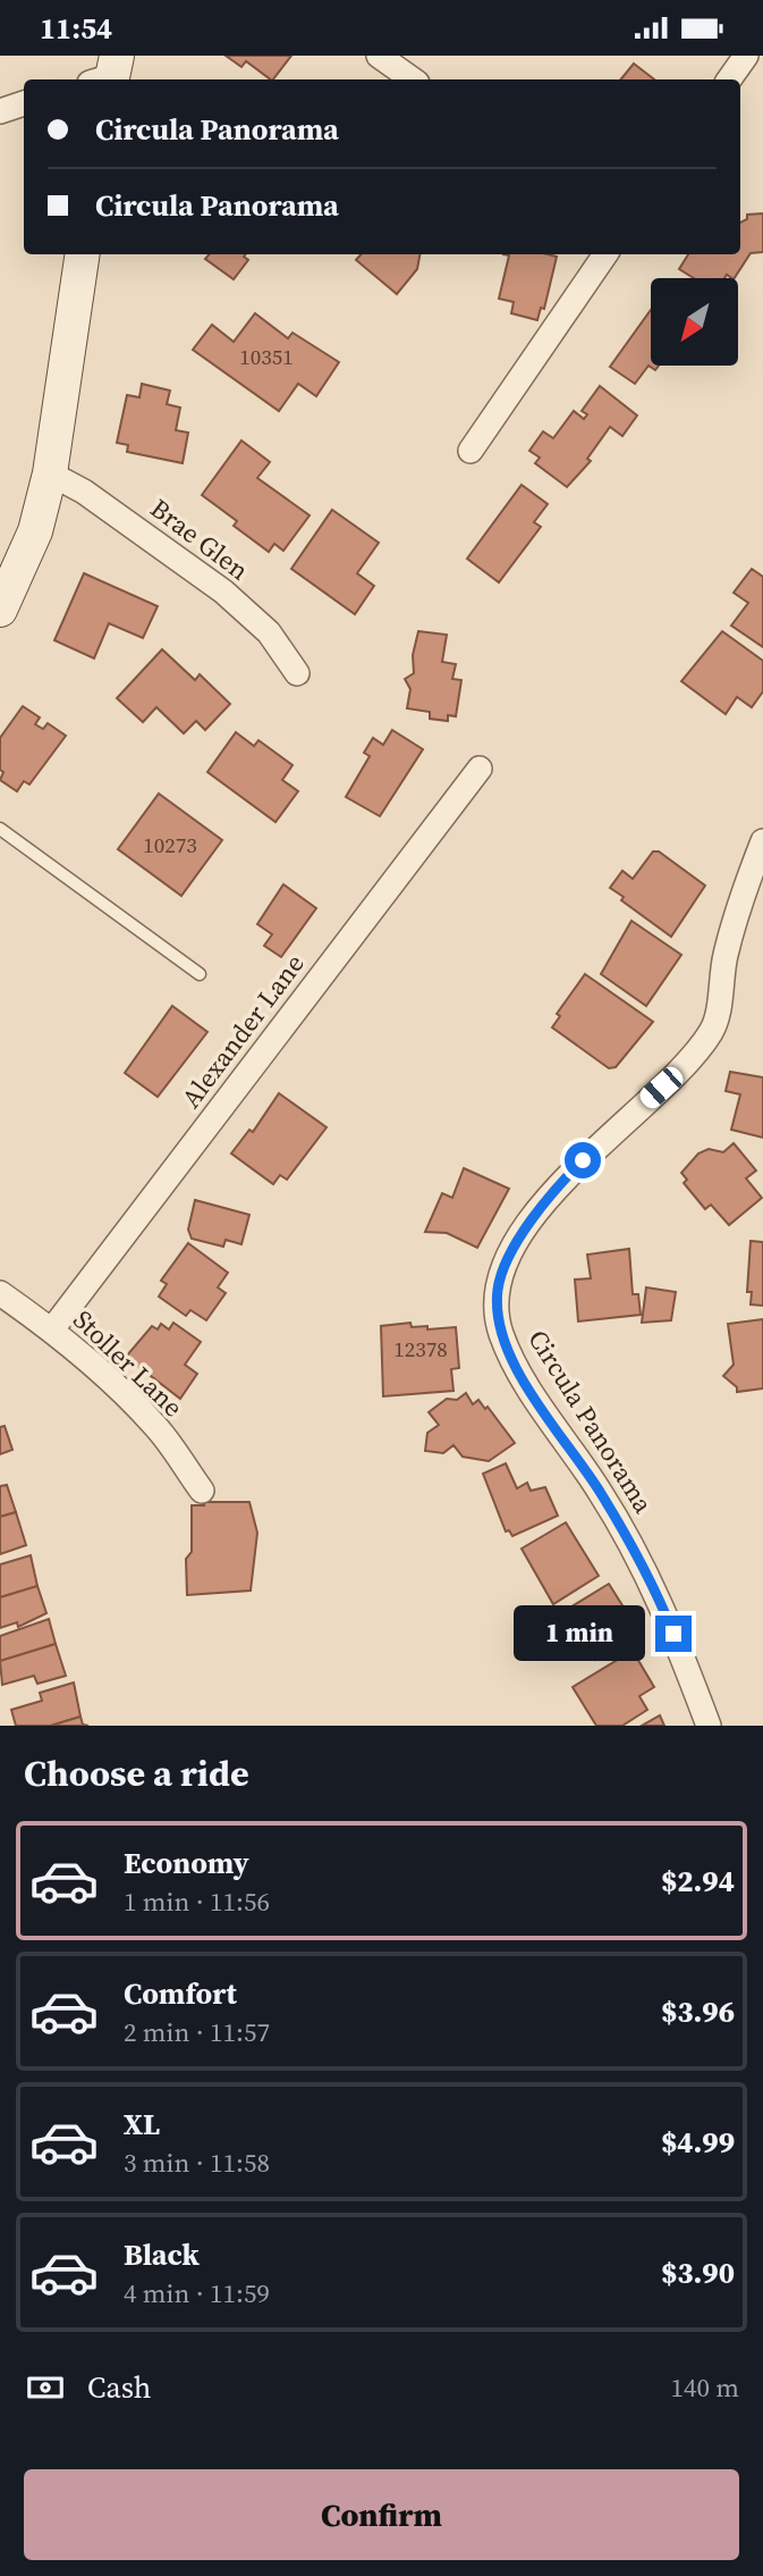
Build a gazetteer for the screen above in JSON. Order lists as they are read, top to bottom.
{
  "streets": {
    "street": [
      "Brae Glen",
      "Alexander Lane",
      "Stoller Lane",
      "Circula Panorama"
    ]
  },
  "crossings": [
    ["Alexander Lane", "Stoller Lane"]
  ],
  "house_numbers": ["10351", "10273", "12378"],
  "north": "bottom left",
  "page": {
    "status": "11:54",
    "banner": ["Circula Panorama", "Circula Panorama"],
    "bubble": "1 min",
    "heading": "Choose a ride",
    "list": [
      {
        "name": "Economy",
        "note": "1 min · 11:56",
        "value": "$2.94"
      },
      {
        "name": "Comfort",
        "note": "2 min · 11:57",
        "value": "$3.96"
      },
      {
        "name": "XL",
        "note": "3 min · 11:58",
        "value": "$4.99"
      },
      {
        "name": "Black",
        "note": "4 min · 11:59",
        "value": "$3.90"
      }
    ],
    "pay": ["Cash", "140 m"],
    "buttons": "Confirm"
  }
}
